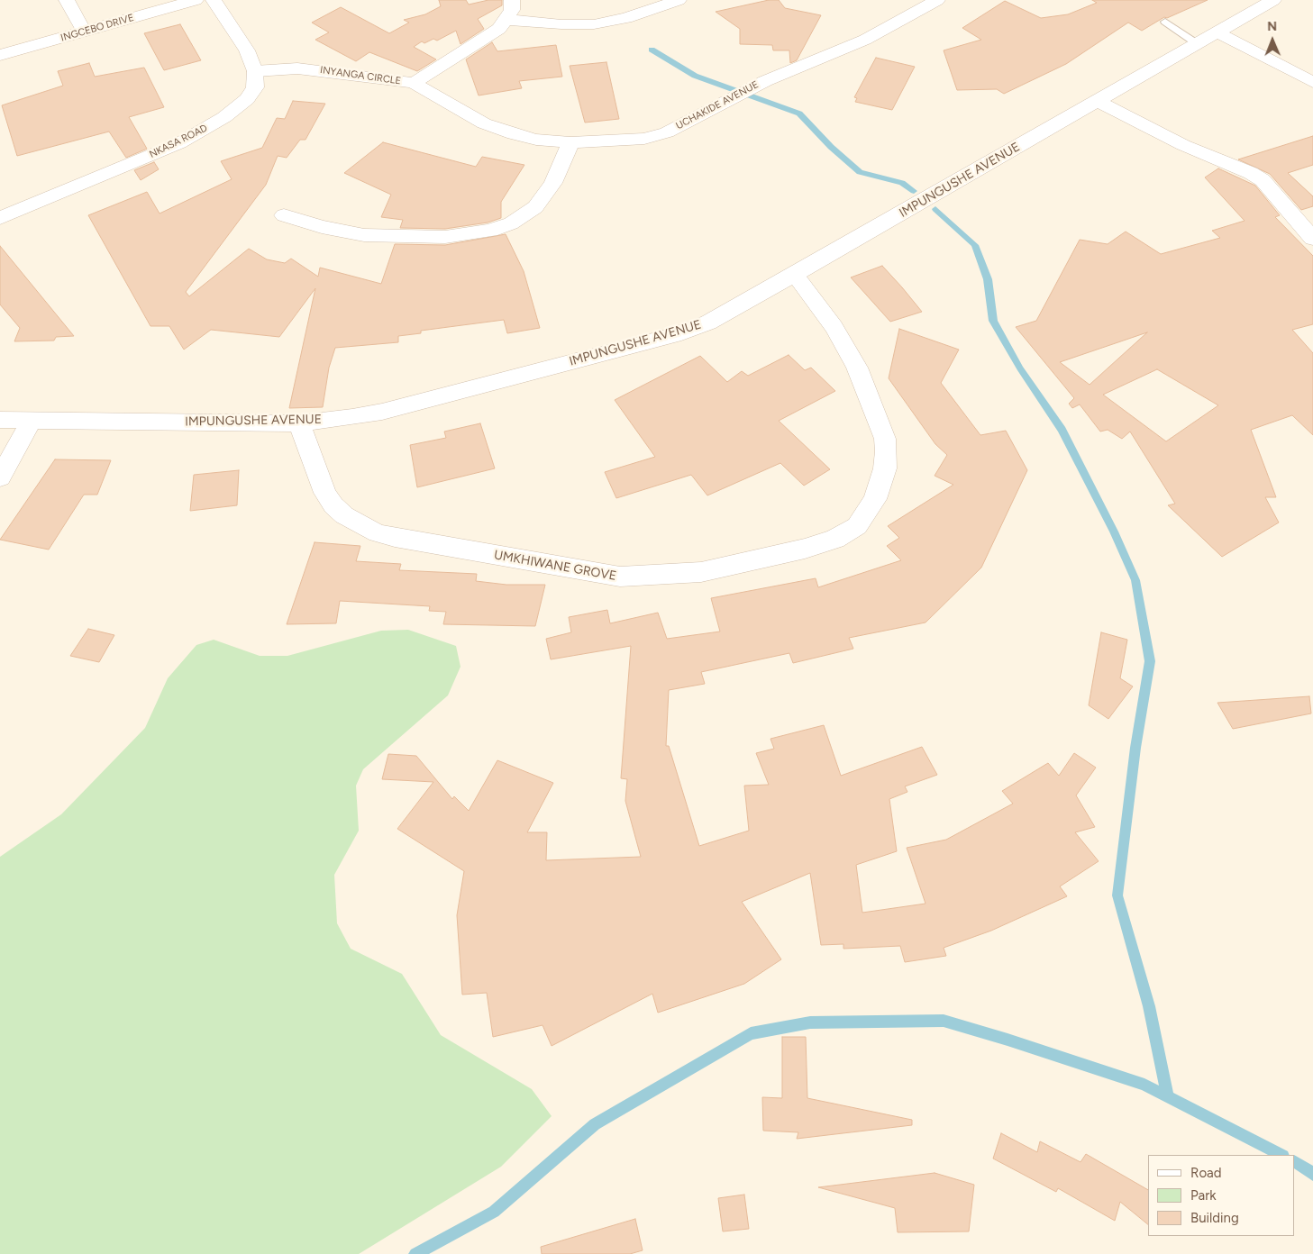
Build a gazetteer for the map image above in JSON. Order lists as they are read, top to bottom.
{
  "streets": {
    "street": [
      "INGCEBO DRIVE",
      "INYANGA CIRCLE",
      "UCHAKIDE AVENUE",
      "NKASA ROAD",
      "IMPUNGUSHE AVENUE",
      "UMKHIWANE GROVE"
    ]
  },
  "crossings": [
    ["INYANGA CIRCLE", "UCHAKIDE AVENUE"],
    ["INYANGA CIRCLE", "NKASA ROAD"],
    ["IMPUNGUSHE AVENUE", "UMKHIWANE GROVE"]
  ],
  "legend": ["Road", "Park", "Building"],
  "north": "top"
}
